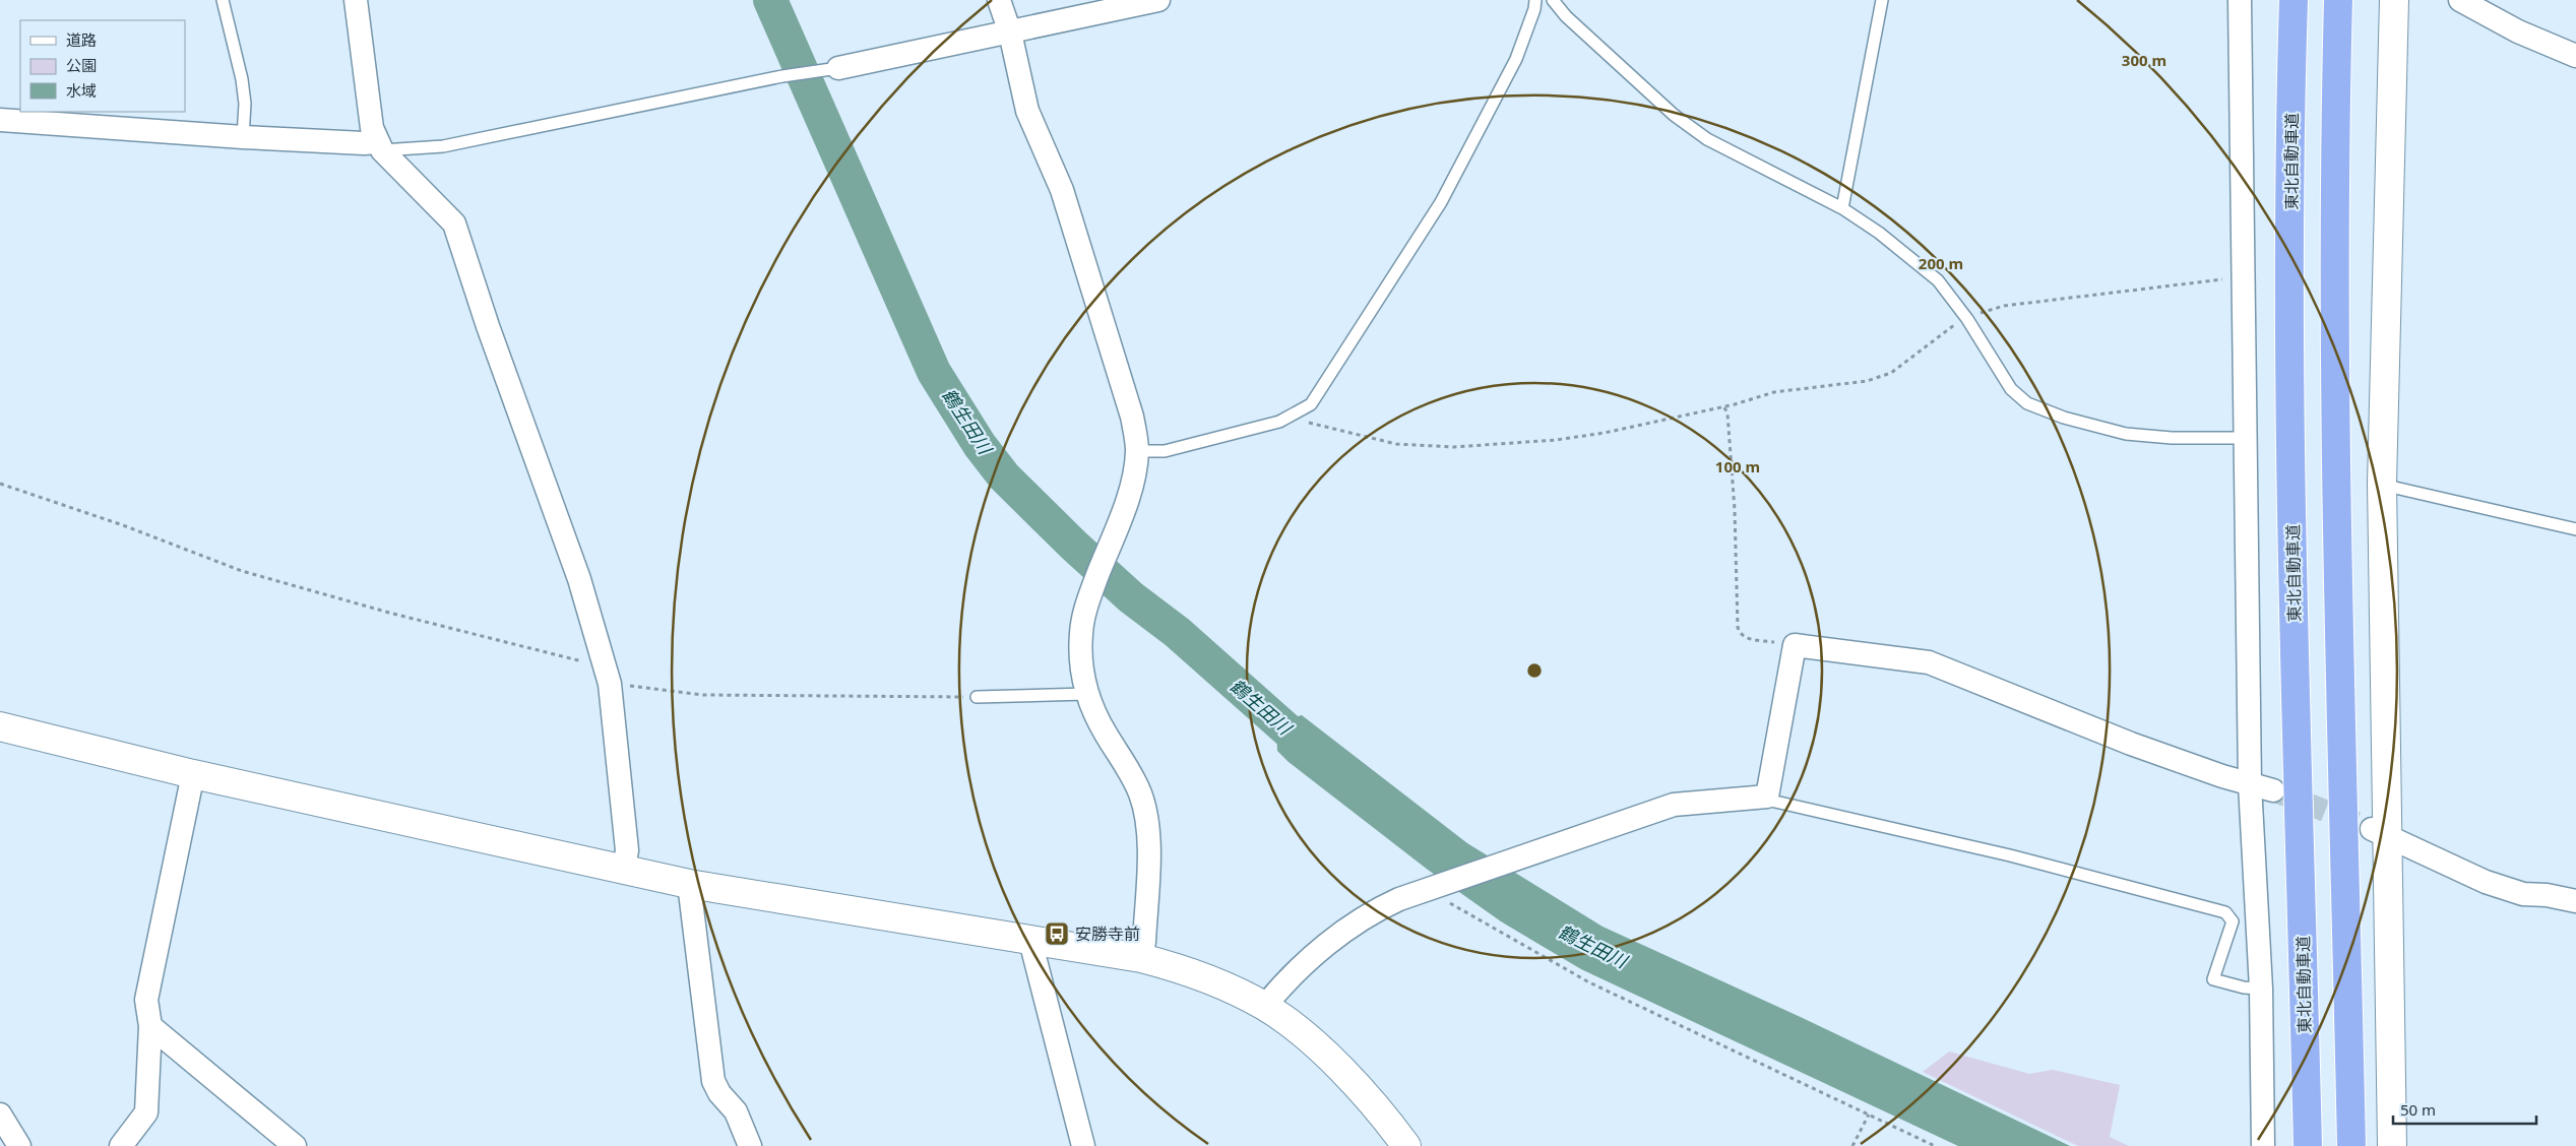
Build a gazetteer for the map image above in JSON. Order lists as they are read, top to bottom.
{
  "streets": {
    "highway": ["東北自動車道"]
  },
  "water": ["鶴生田川"],
  "places": {
    "bus stop": ["安勝寺前"]
  },
  "legend": ["道路", "公園", "水域"],
  "scale_bar": "50 m",
  "rings": ["300 m", "200 m", "100 m"]
}
